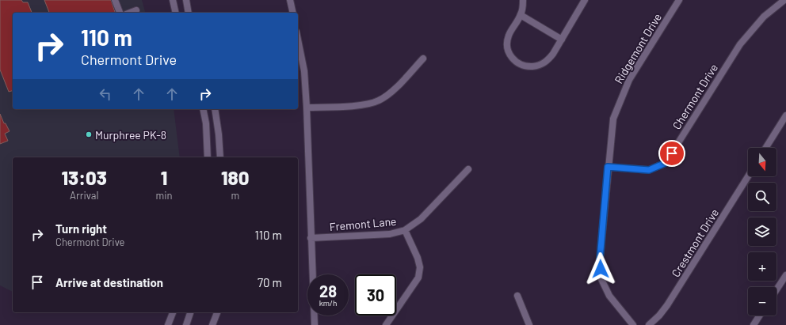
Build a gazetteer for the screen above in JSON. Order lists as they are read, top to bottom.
{
  "streets": {
    "street": [
      "Ridgemont Drive",
      "Chermont Drive",
      "Fremont Lane",
      "Crestmont Drive"
    ]
  },
  "crossings": [
    ["Ridgemont Drive", "Chermont Drive"]
  ],
  "places": ["Murphree PK-8"],
  "north": "bottom",
  "page": {
    "turn": ["110 m", "Chermont Drive"],
    "map_buttons": ["+", "−"],
    "eta": [
      "13:03",
      "Arrival",
      "1",
      "min",
      "180",
      "m"
    ],
    "list": [
      {
        "name": "Turn right",
        "note": "Chermont Drive",
        "value": "110 m"
      },
      {
        "name": "Arrive at destination",
        "value": "70 m"
      }
    ],
    "speed": "28 km/h",
    "limit": "30"
  }
}
